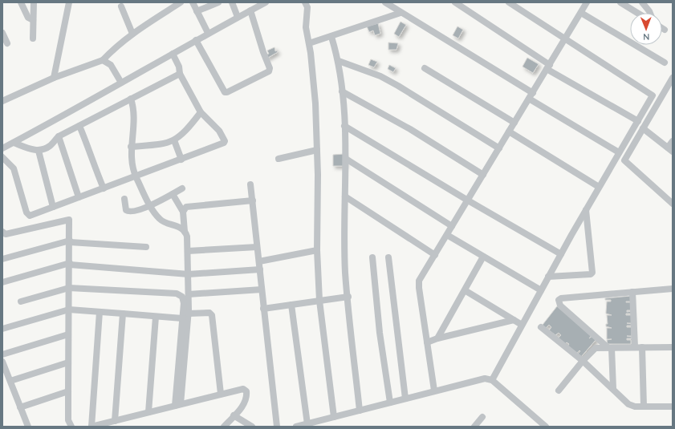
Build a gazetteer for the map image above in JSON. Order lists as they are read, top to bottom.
{
  "north": "bottom"
}
